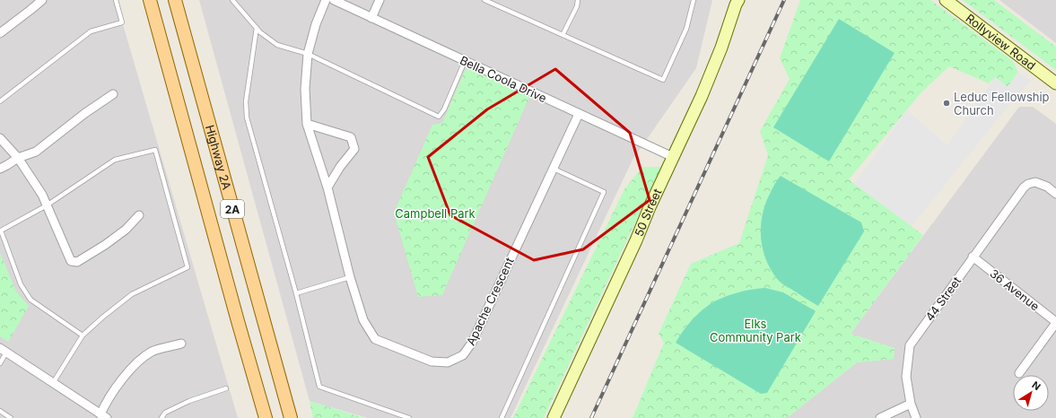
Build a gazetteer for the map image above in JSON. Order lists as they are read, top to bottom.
{
  "streets": {
    "main road": [
      "Rollyview Road",
      "Highway 2A",
      "2A",
      "50 Street"
    ],
    "street": [
      "Bella Coola Drive",
      "36 Avenue",
      "44 Street",
      "Apache Crescent"
    ]
  },
  "crossings": [
    ["Bella Coola Drive", "50 Street"],
    ["Bella Coola Drive", "Apache Crescent"],
    ["36 Avenue", "44 Street"]
  ],
  "parks": ["Campbell Park", "Elks Community Park"],
  "places": ["Leduc Fellowship Church"],
  "north": "top right"
}
